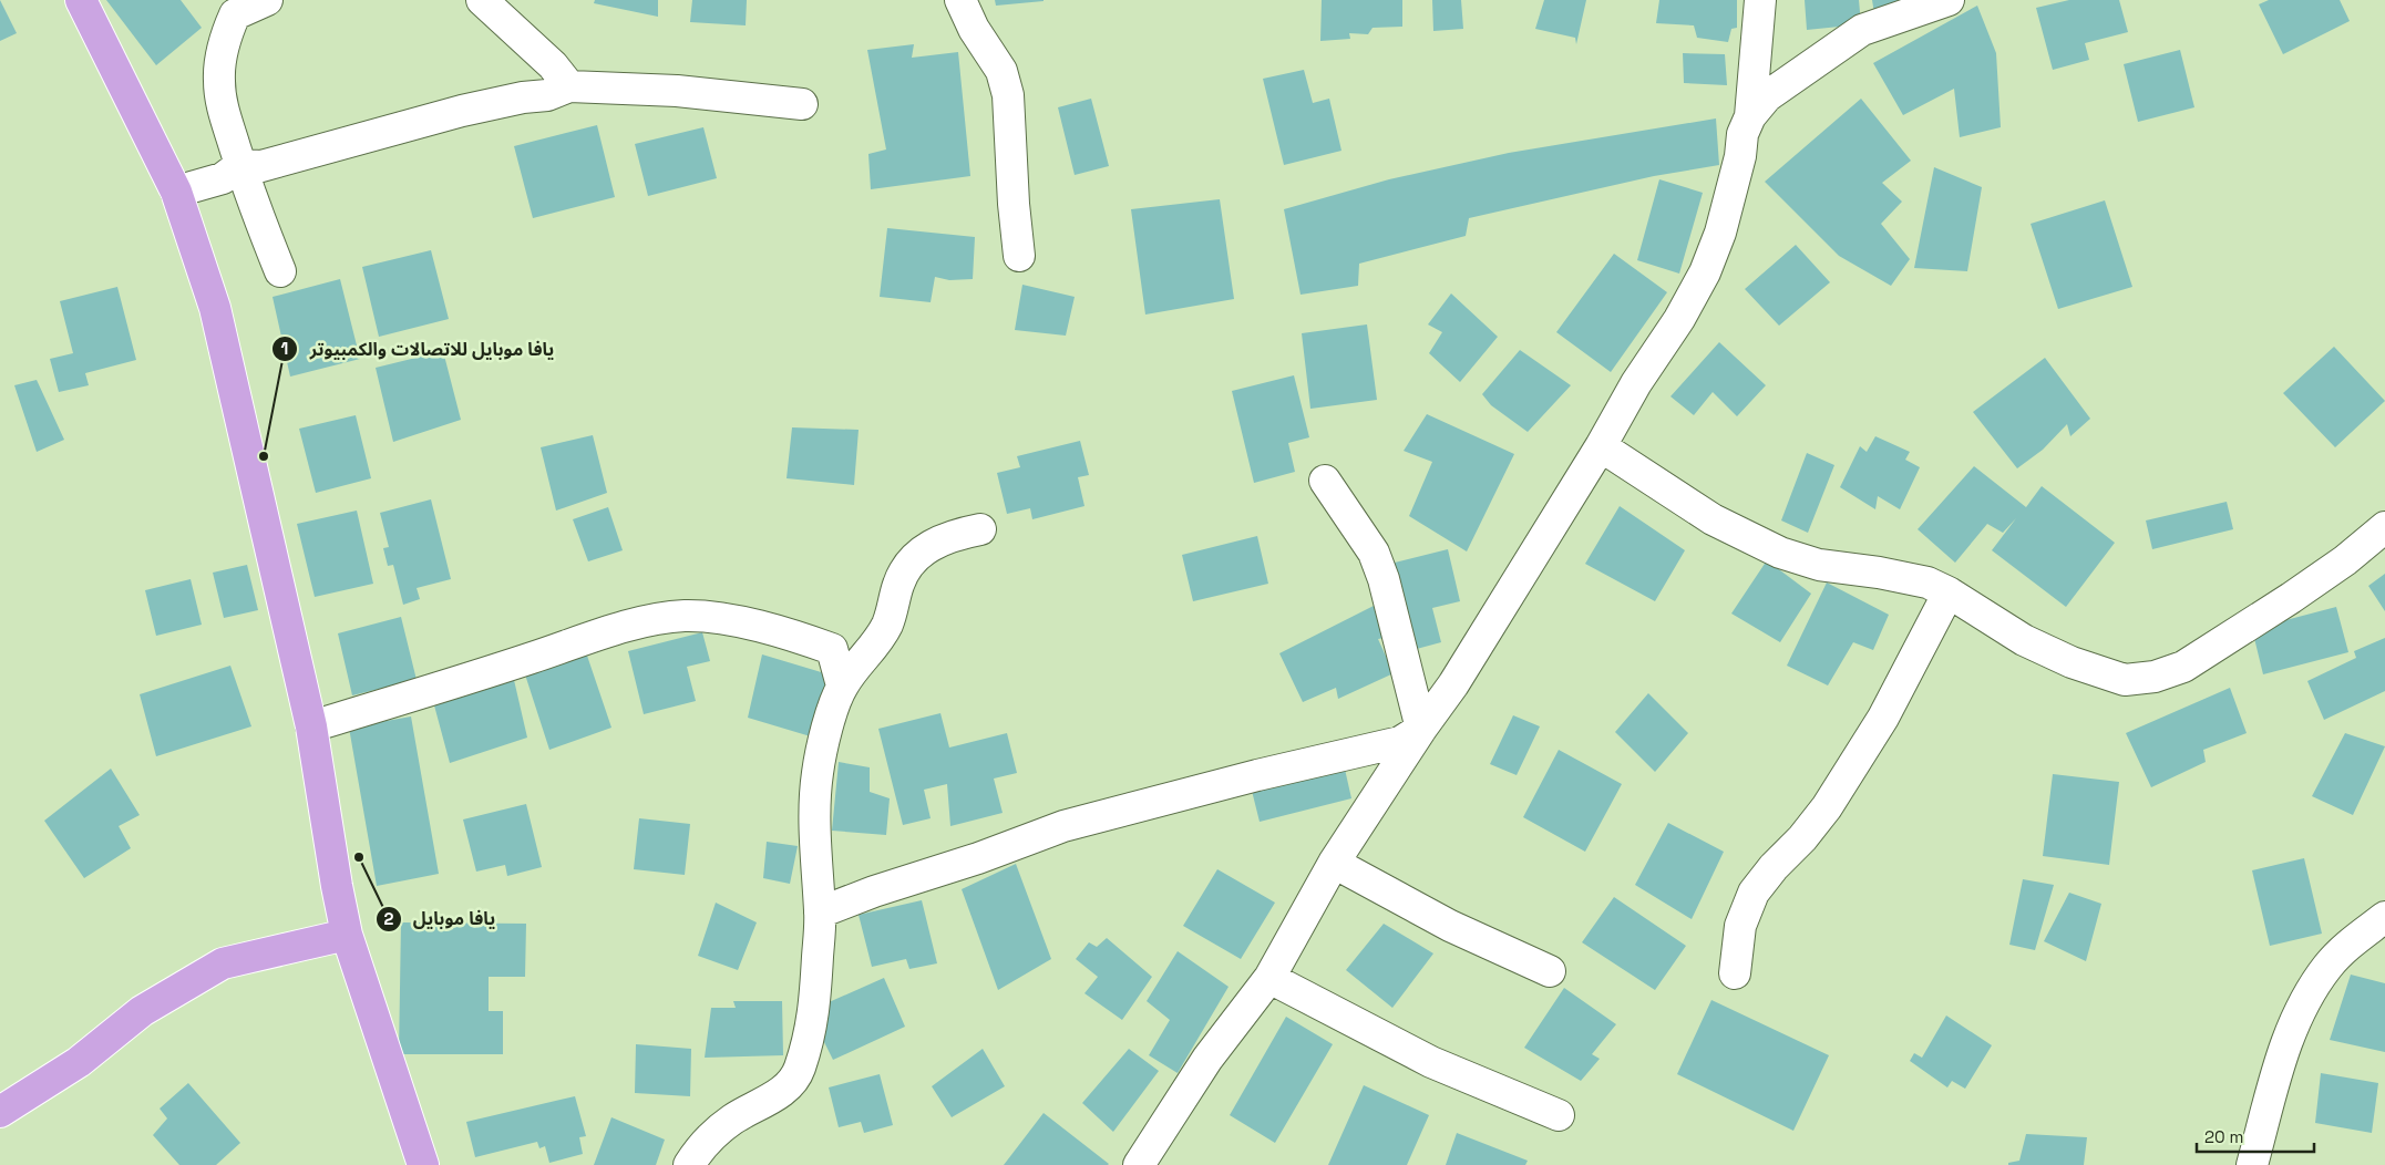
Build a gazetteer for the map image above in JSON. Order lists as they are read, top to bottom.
{
  "places": ["يافا موبايل للاتصالات والكمبيوتر", "يافا موبايل"],
  "scale_bar": "20 m"
}
